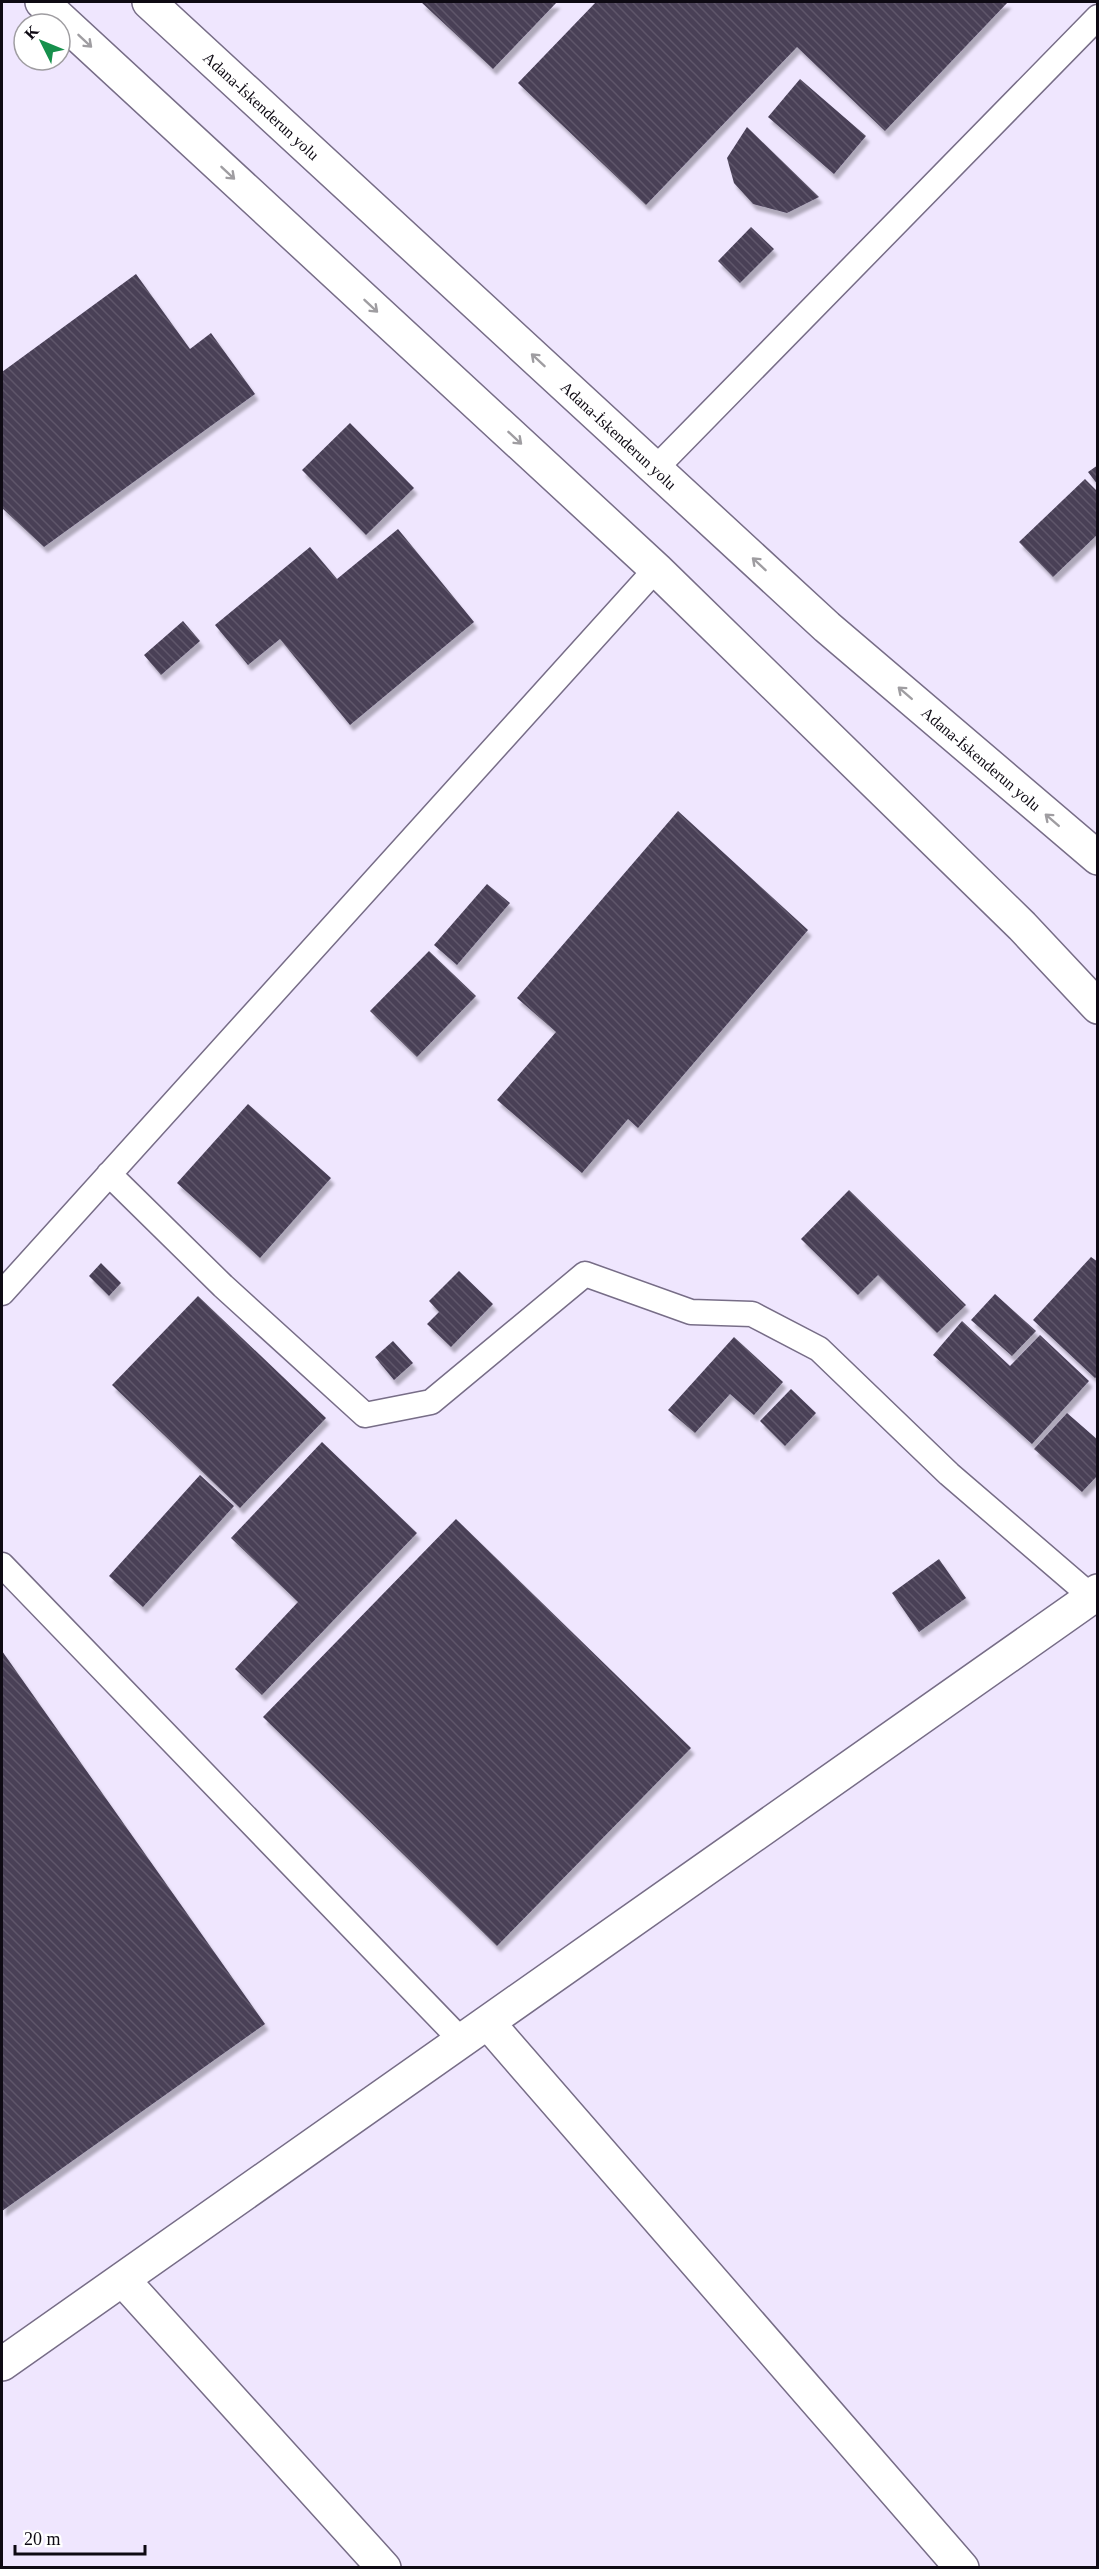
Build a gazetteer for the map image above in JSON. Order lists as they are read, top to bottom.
{
  "streets": {
    "main road": ["Adana-İskenderun yolu"]
  },
  "scale_bar": "20 m",
  "north": "top left"
}
